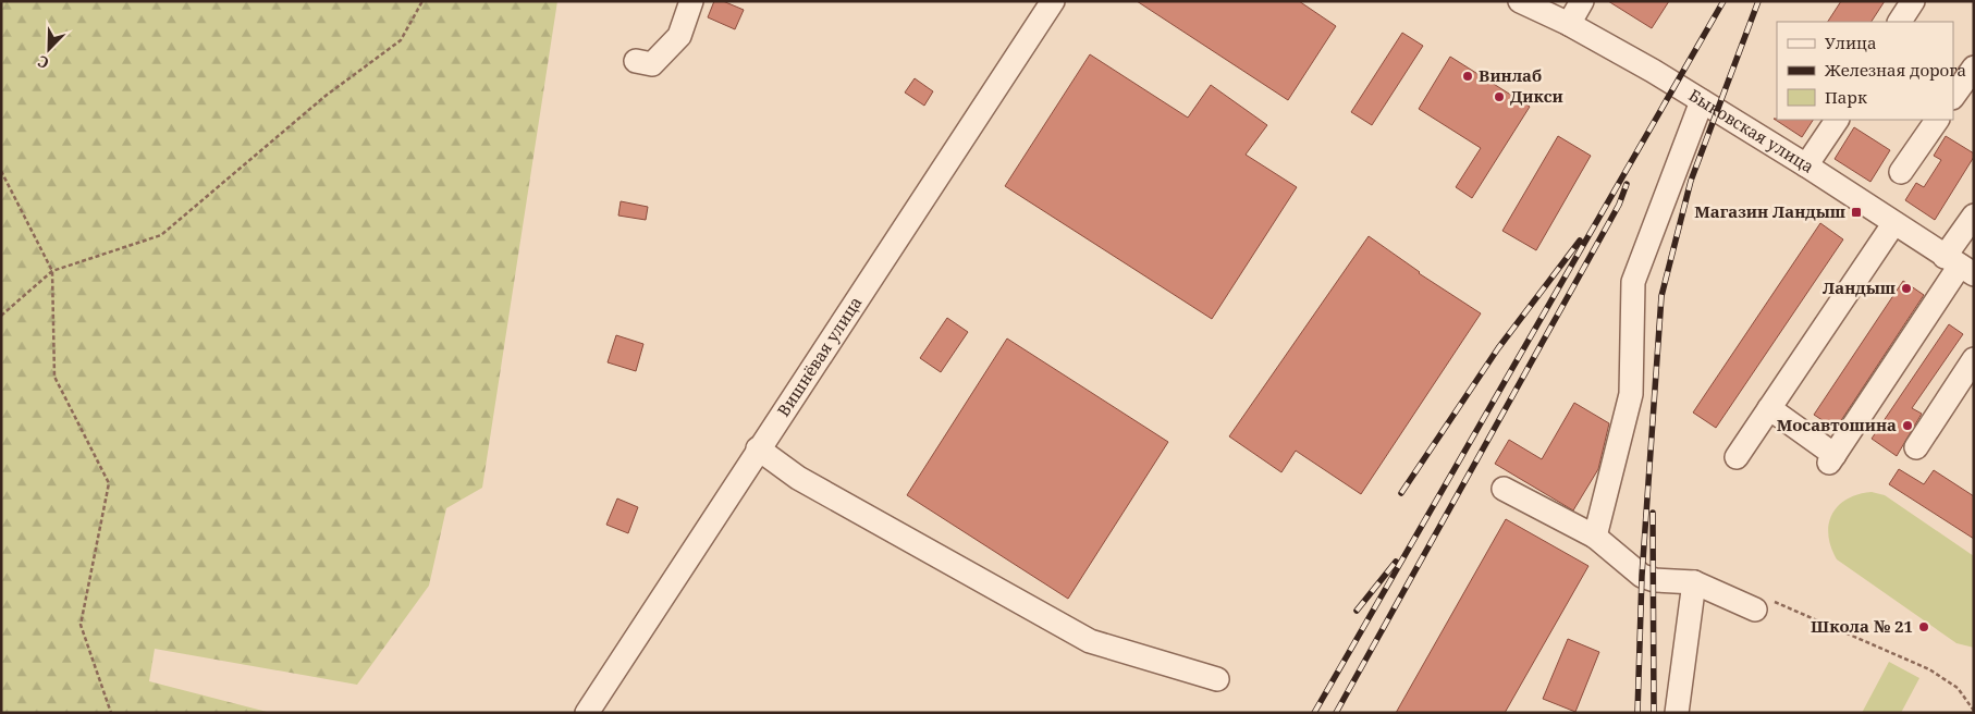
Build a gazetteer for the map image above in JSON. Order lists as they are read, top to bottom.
{
  "streets": {
    "street": ["Быковская улица", "Вишнёвая улица"]
  },
  "places": {
    "other": [
      "Винлаб",
      "Дикси",
      "Ландыш",
      "Мосавтошина",
      "Школа № 21"
    ],
    "transit": ["Магазин Ландыш"]
  },
  "legend": ["Улица", "Железная дорога", "Парк"],
  "north": "bottom left"
}
